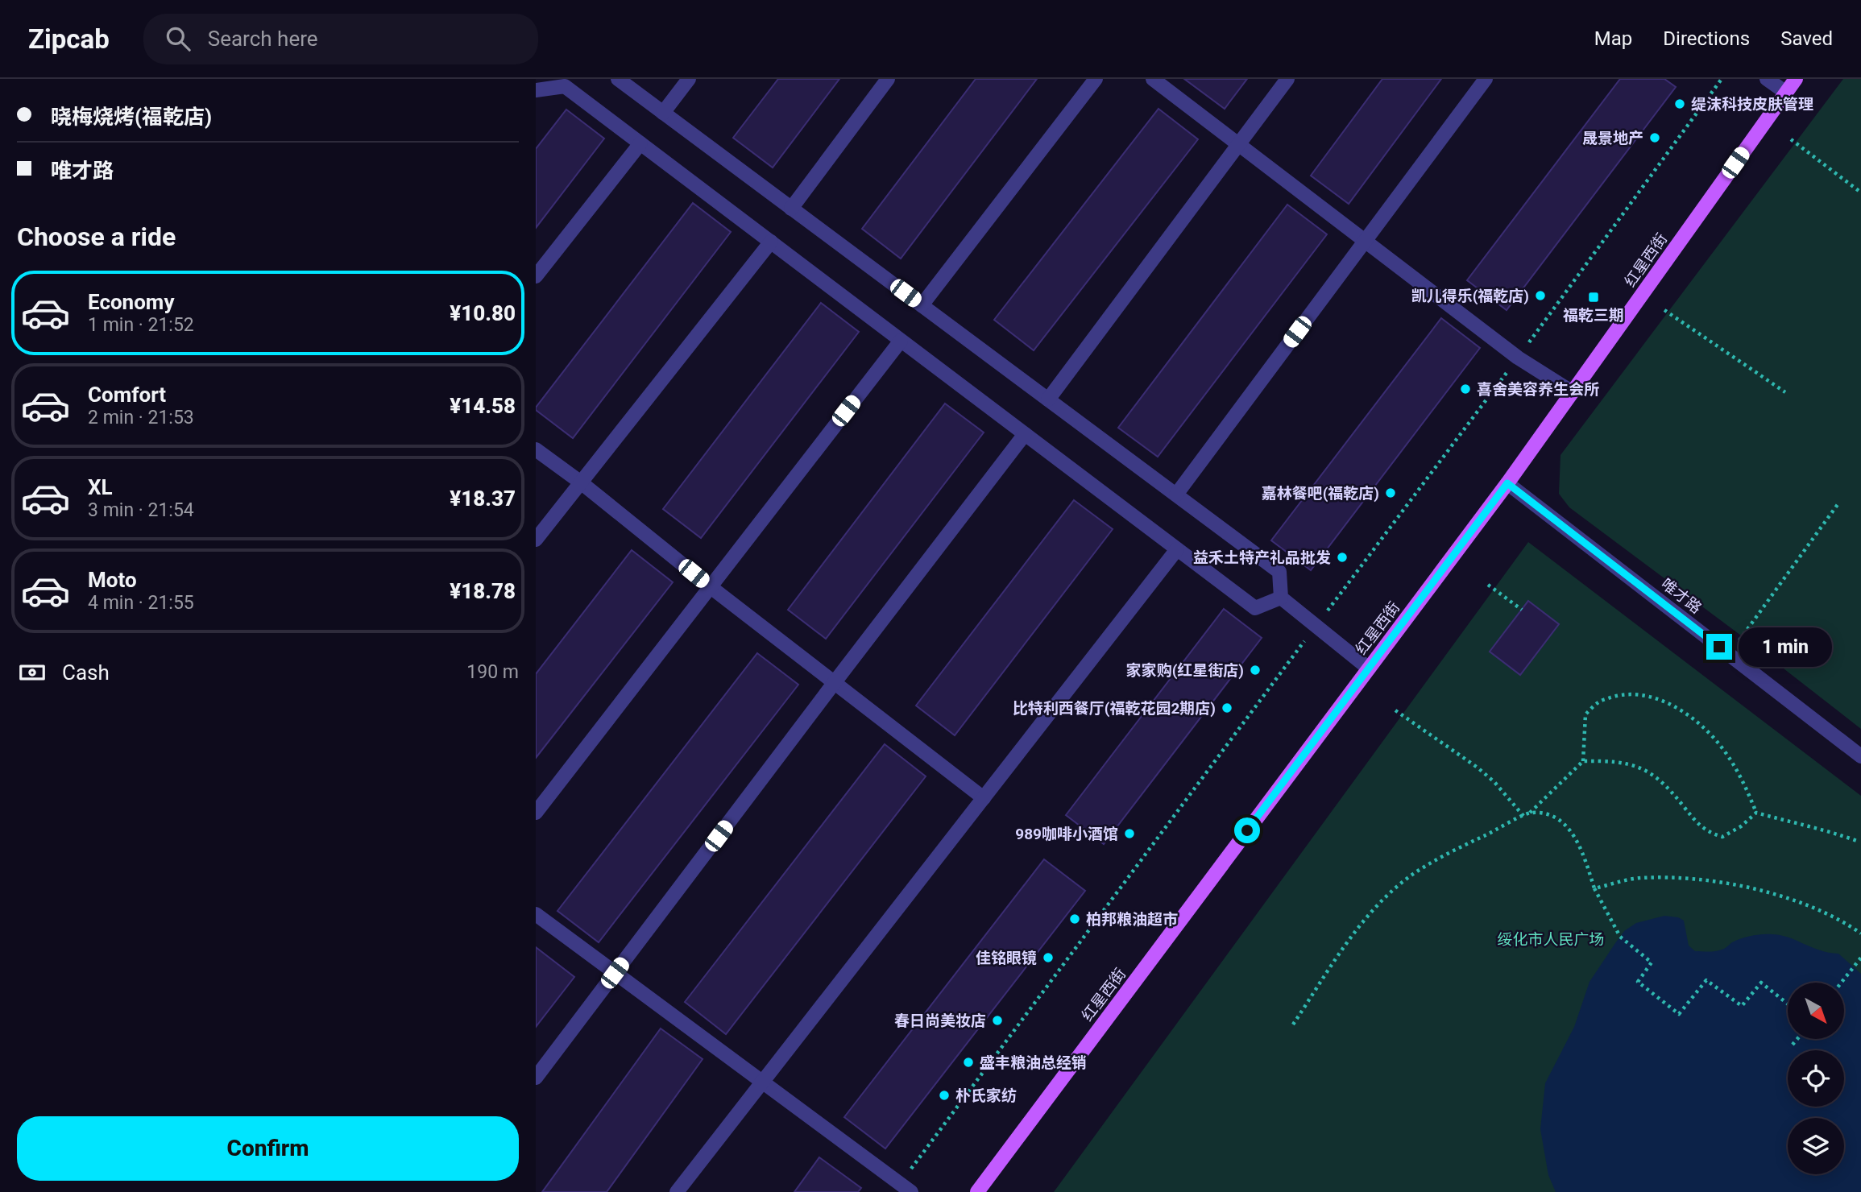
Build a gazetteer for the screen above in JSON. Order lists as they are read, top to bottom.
{
  "streets": {
    "main road": ["红星西街"],
    "street": ["唯才路"]
  },
  "crossings": [
    ["红星西街", "唯才路"]
  ],
  "parks": ["绥化市人民广场"],
  "places": {
    "other": [
      "缇沫科技皮肤管理",
      "晟景地产",
      "凯儿得乐(福乾店)",
      "喜舍美容养生会所",
      "嘉林餐吧(福乾店)",
      "益禾土特产礼品批发",
      "家家购(红星街店)",
      "比特利西餐厅(福乾花园2期店)",
      "989咖啡小酒馆",
      "柏邦粮油超市",
      "佳铭眼镜",
      "春日尚美妆店",
      "盛丰粮油总经销",
      "朴氏家纺"
    ],
    "transit": ["福乾三期"]
  },
  "north": "bottom right",
  "page": {
    "header": "Zipcab",
    "search": "Search here",
    "nav": ["Map", "Directions", "Saved"],
    "banner": ["晓梅烧烤(福乾店)", "唯才路"],
    "heading": "Choose a ride",
    "list": [
      {
        "name": "Economy",
        "note": "1 min · 21:52",
        "value": "¥10.80"
      },
      {
        "name": "Comfort",
        "note": "2 min · 21:53",
        "value": "¥14.58"
      },
      {
        "name": "XL",
        "note": "3 min · 21:54",
        "value": "¥18.37"
      },
      {
        "name": "Moto",
        "note": "4 min · 21:55",
        "value": "¥18.78"
      }
    ],
    "bubble": "1 min",
    "pay": ["Cash", "190 m"],
    "buttons": "Confirm"
  }
}
